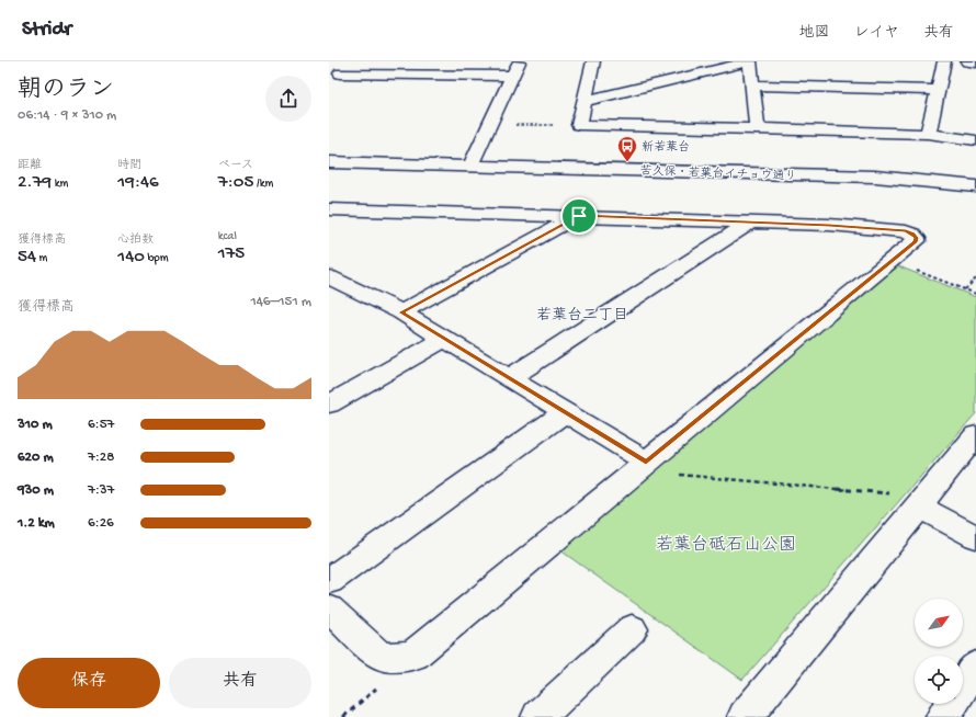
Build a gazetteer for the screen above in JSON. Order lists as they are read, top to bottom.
{
  "streets": {
    "street": ["苦久保・若葉台イチョウ通り"]
  },
  "districts": ["若葉台二丁目"],
  "parks": ["若葉台砥石山公園"],
  "places": {
    "bus stop": ["新若葉台"]
  },
  "north": "top right",
  "page": {
    "header": "Stridr",
    "nav": ["地図", "レイヤ", "共有"],
    "heading": ["朝のラン", "06:14 · 9 × 310 m"],
    "stats": [
      ["距離", "2.79 km"],
      ["時間", "19:46"],
      ["ペース", "7:05 /km"],
      ["獲得標高", "54 m"],
      ["心拍数", "140 bpm"],
      ["kcal", "175"]
    ],
    "chart": ["獲得標高", "146–151 m"],
    "list": [
      {
        "name": "310 m",
        "note": "6:57"
      },
      {
        "name": "620 m",
        "note": "7:28"
      },
      {
        "name": "930 m",
        "note": "7:37"
      },
      {
        "name": "1.2 km",
        "note": "6:26"
      }
    ],
    "buttons": ["保存", "共有"]
  }
}
